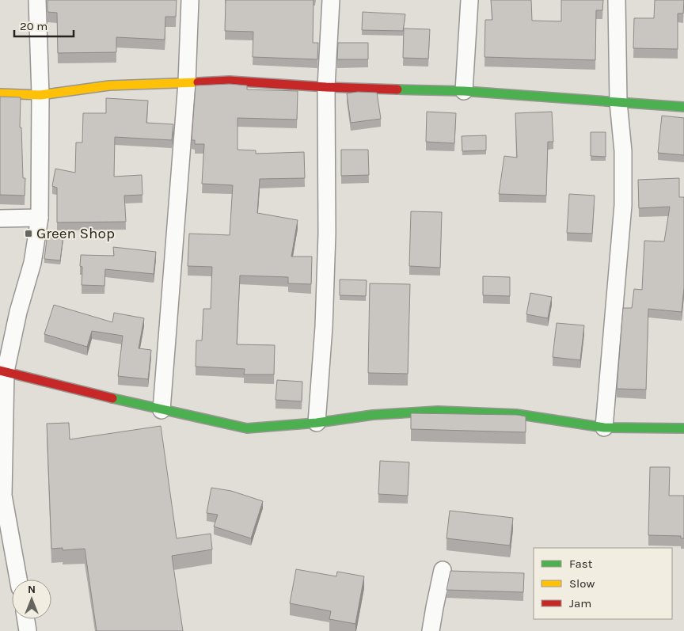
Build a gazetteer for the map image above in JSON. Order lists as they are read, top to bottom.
{
  "places": {
    "transit": ["Green Shop"]
  },
  "legend": ["Fast", "Slow", "Jam"],
  "scale_bar": "20 m",
  "north": "top"
}
